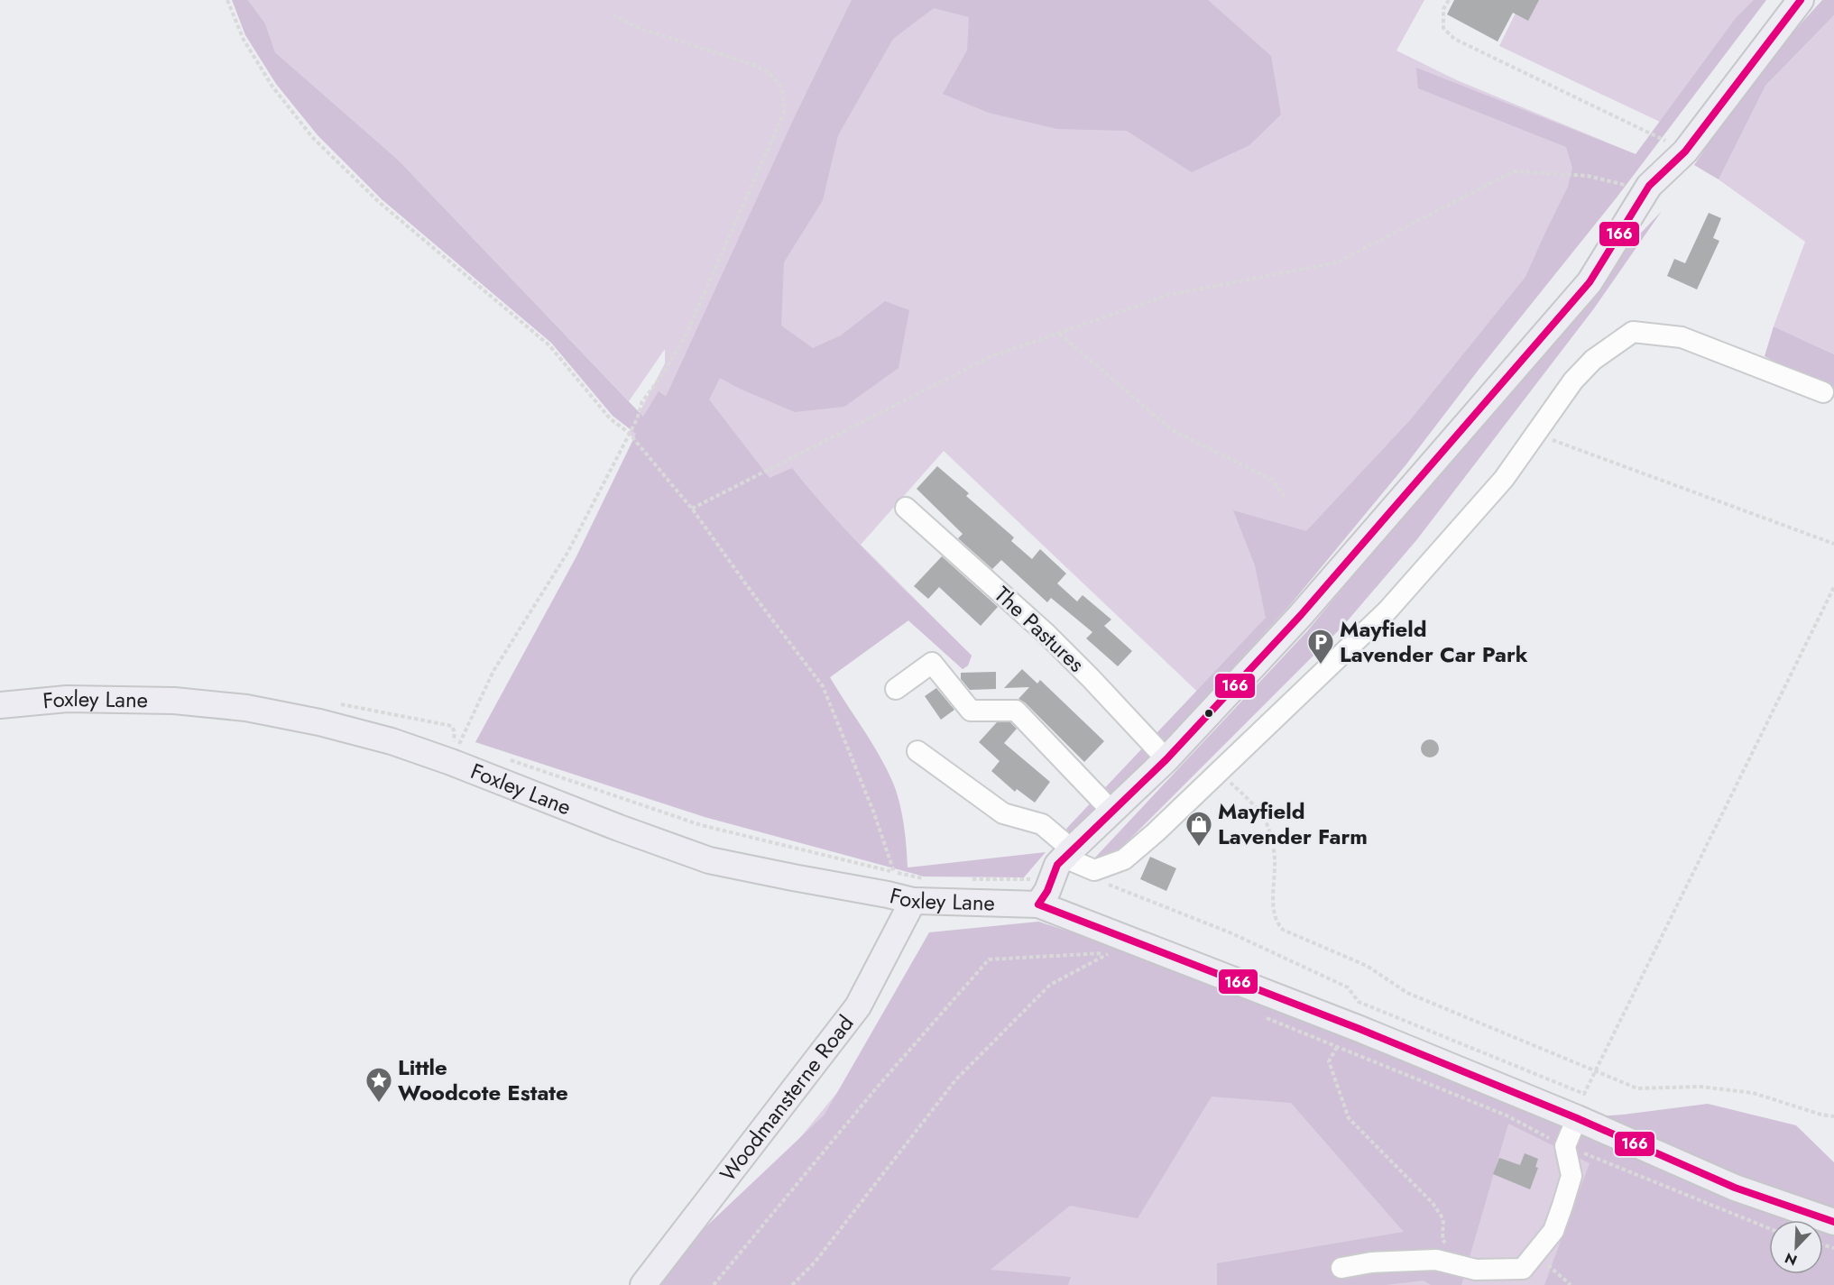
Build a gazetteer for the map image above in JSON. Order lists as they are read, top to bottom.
{
  "streets": {
    "main road": ["Foxley Lane", "Woodmansterne Road"],
    "street": ["The Pastures"]
  },
  "crossings": [
    ["Foxley Lane", "Woodmansterne Road"]
  ],
  "places": {
    "parking": ["Mayfield Lavender Car Park"],
    "shop": ["Mayfield Lavender Farm"],
    "place": ["Little Woodcote Estate"]
  },
  "lines": ["transit line 166"],
  "north": "bottom left"
}
